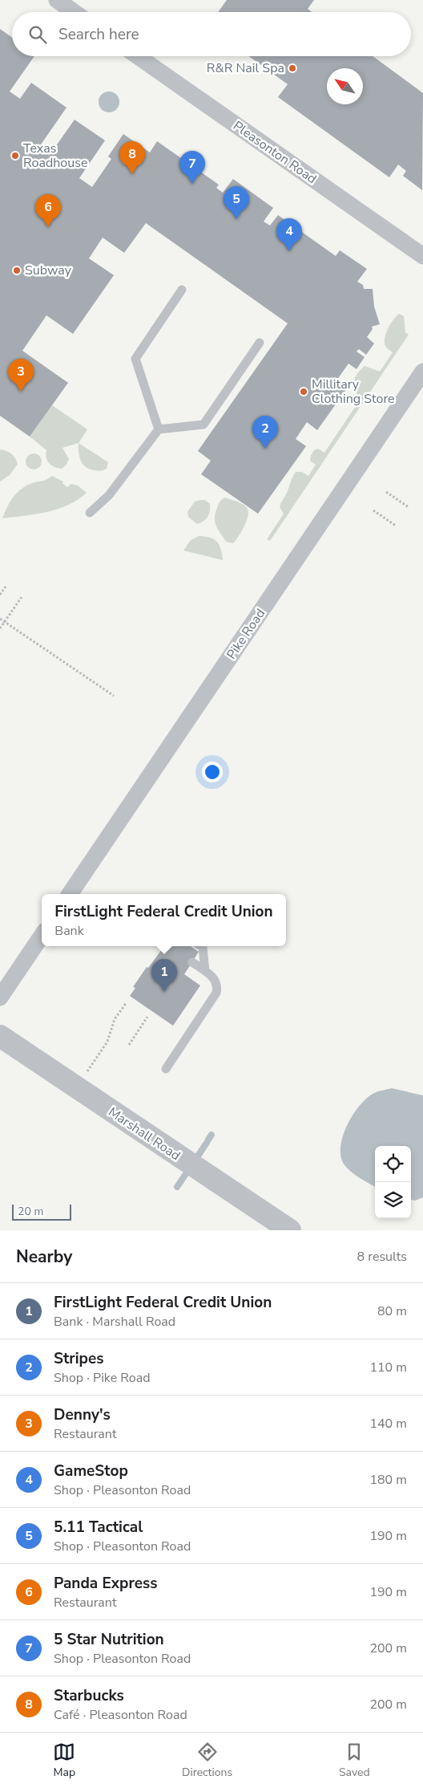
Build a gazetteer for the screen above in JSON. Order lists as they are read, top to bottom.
{
  "streets": {
    "street": ["Pleasonton Road", "Pike Road", "Marshall Road"]
  },
  "places": [
    "R&R Nail Spa",
    "Texas Roadhouse",
    "Subway",
    "Millitary Clothing Store"
  ],
  "scale_bar": "20 m",
  "north": "top left",
  "page": {
    "search": "Search here",
    "pins": [
      "8",
      "7",
      "5",
      "6",
      "4",
      "3",
      "2",
      "1"
    ],
    "popup": ["FirstLight Federal Credit Union", "Bank"],
    "scale": "20 m",
    "heading": ["Nearby", "8 results"],
    "list": [
      {
        "mark": "1",
        "name": "FirstLight Federal Credit Union",
        "note": "Bank · Marshall Road",
        "value": "80 m"
      },
      {
        "mark": "2",
        "name": "Stripes",
        "note": "Shop · Pike Road",
        "value": "110 m"
      },
      {
        "mark": "3",
        "name": "Denny's",
        "note": "Restaurant",
        "value": "140 m"
      },
      {
        "mark": "4",
        "name": "GameStop",
        "note": "Shop · Pleasonton Road",
        "value": "180 m"
      },
      {
        "mark": "5",
        "name": "5.11 Tactical",
        "note": "Shop · Pleasonton Road",
        "value": "190 m"
      },
      {
        "mark": "6",
        "name": "Panda Express",
        "note": "Restaurant",
        "value": "190 m"
      },
      {
        "mark": "7",
        "name": "5 Star Nutrition",
        "note": "Shop · Pleasonton Road",
        "value": "200 m"
      },
      {
        "mark": "8",
        "name": "Starbucks",
        "note": "Café · Pleasonton Road",
        "value": "200 m"
      }
    ],
    "nav": ["Map", "Directions", "Saved"]
  }
}
